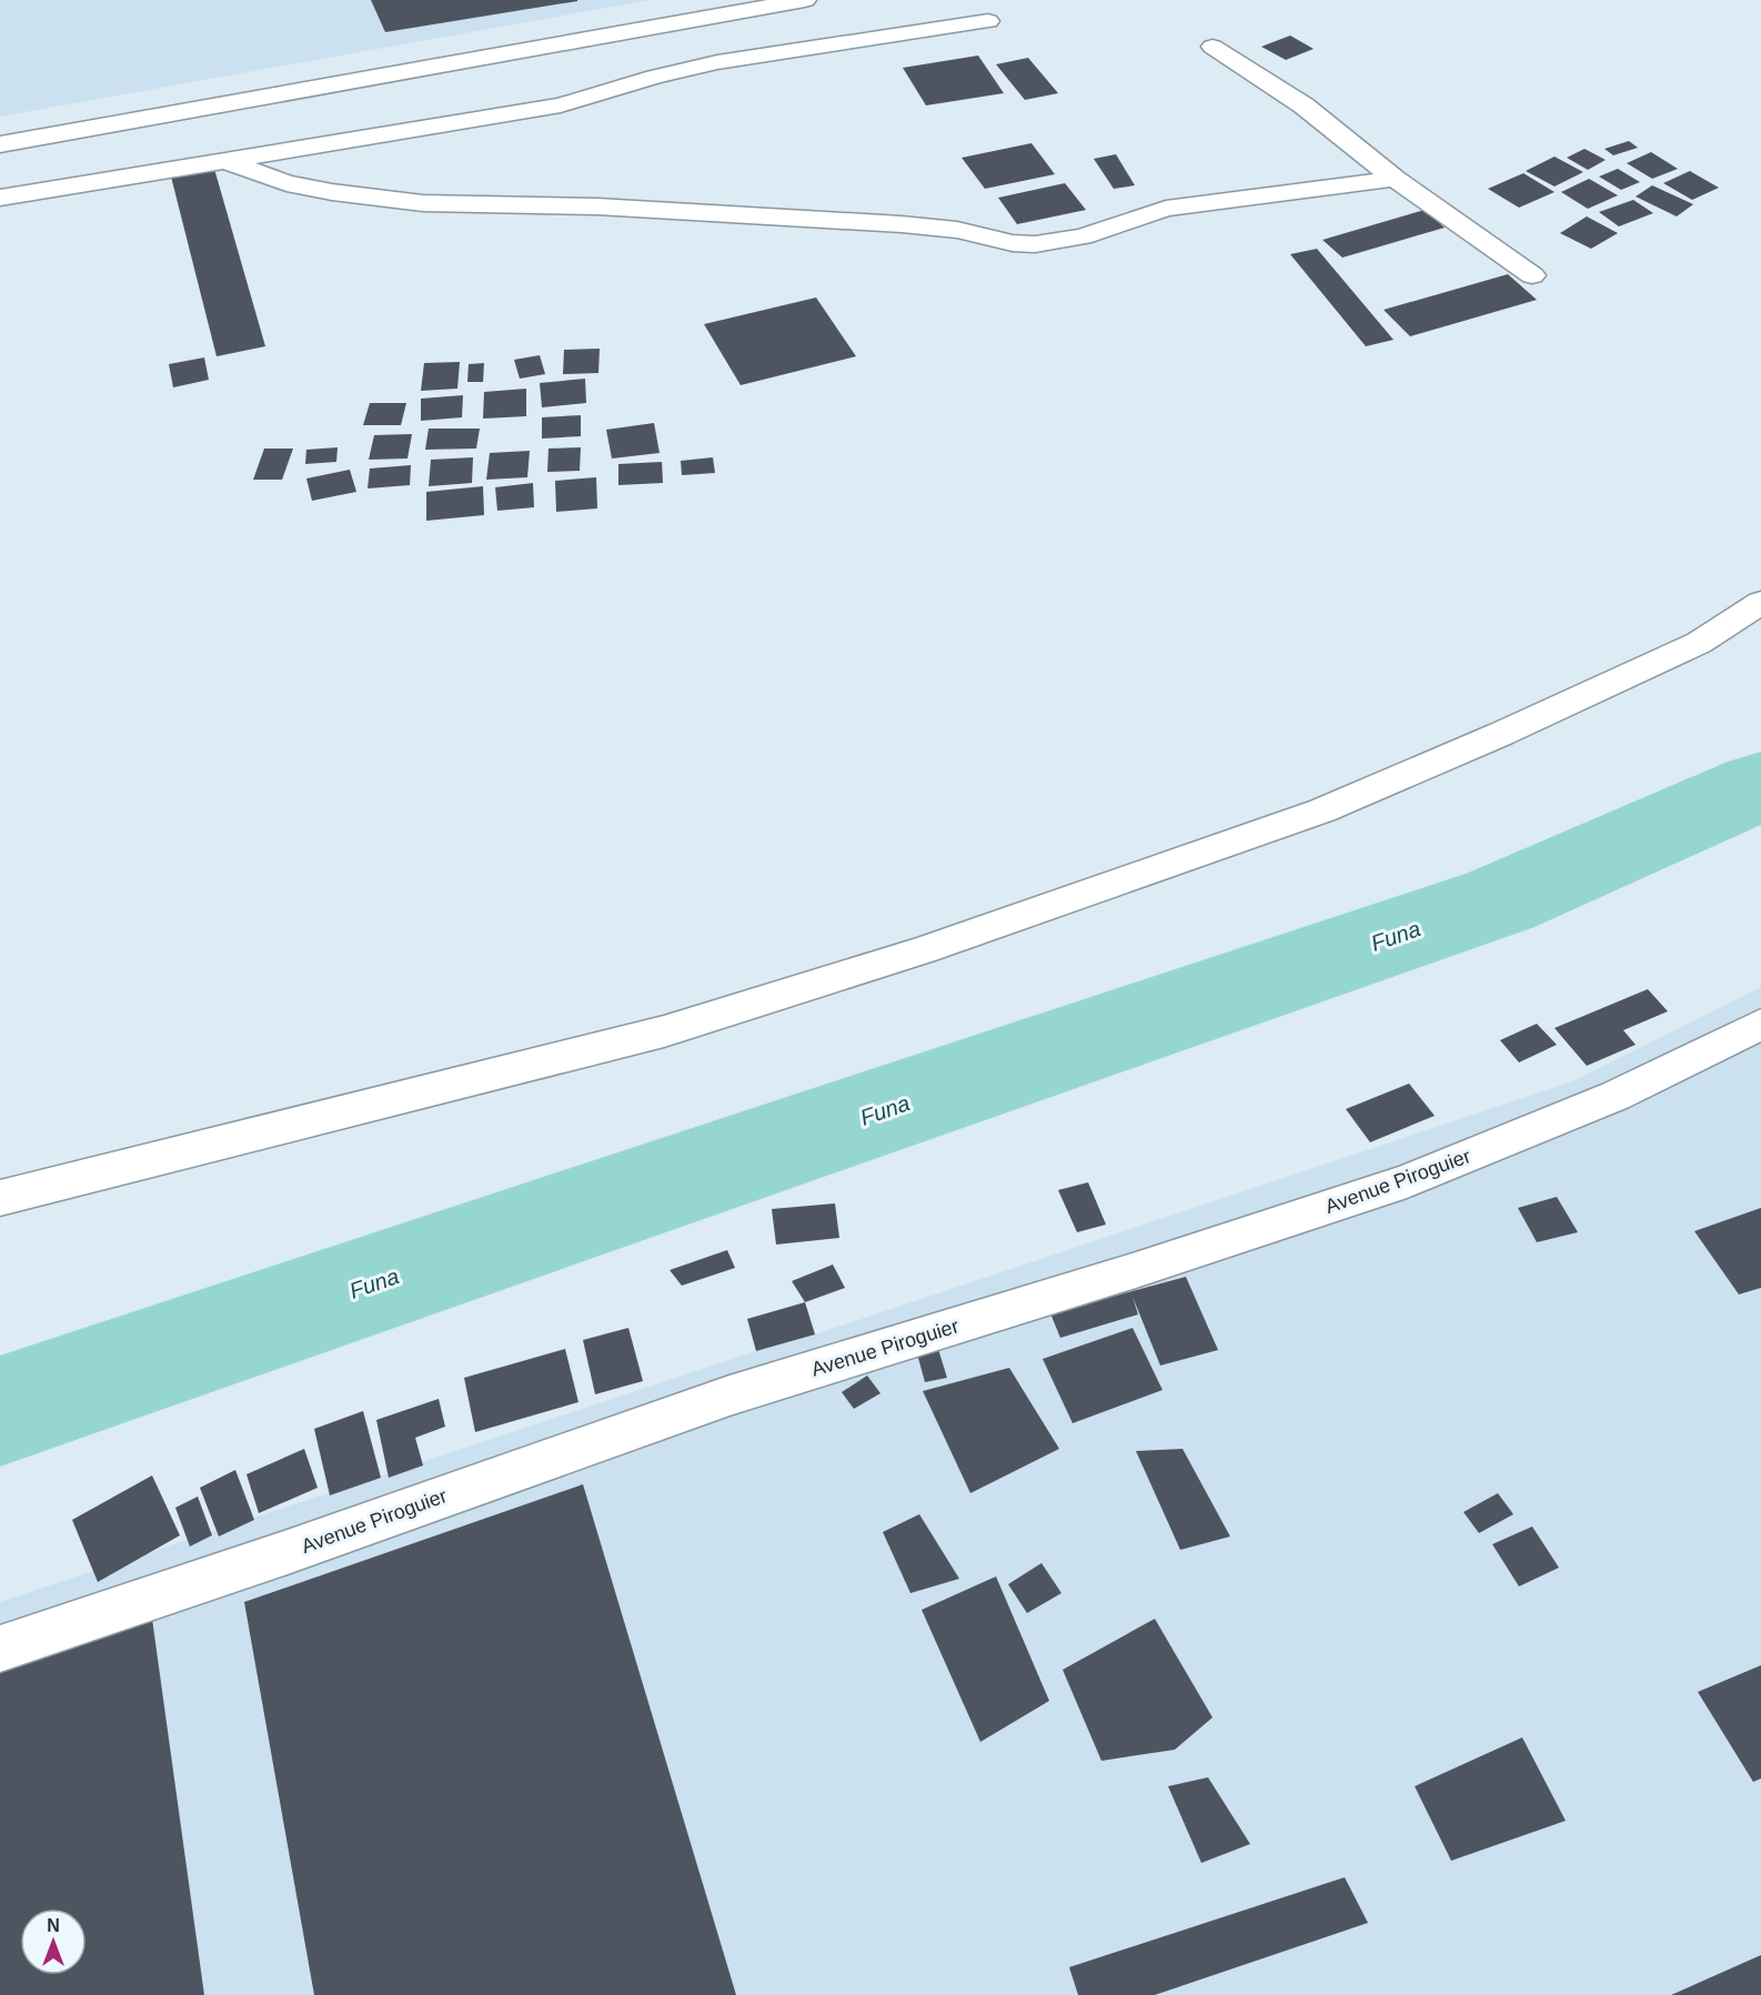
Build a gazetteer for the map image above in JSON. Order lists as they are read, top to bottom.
{
  "streets": {
    "street": ["Avenue Piroguier"]
  },
  "water": ["Funa"],
  "north": "top"
}
